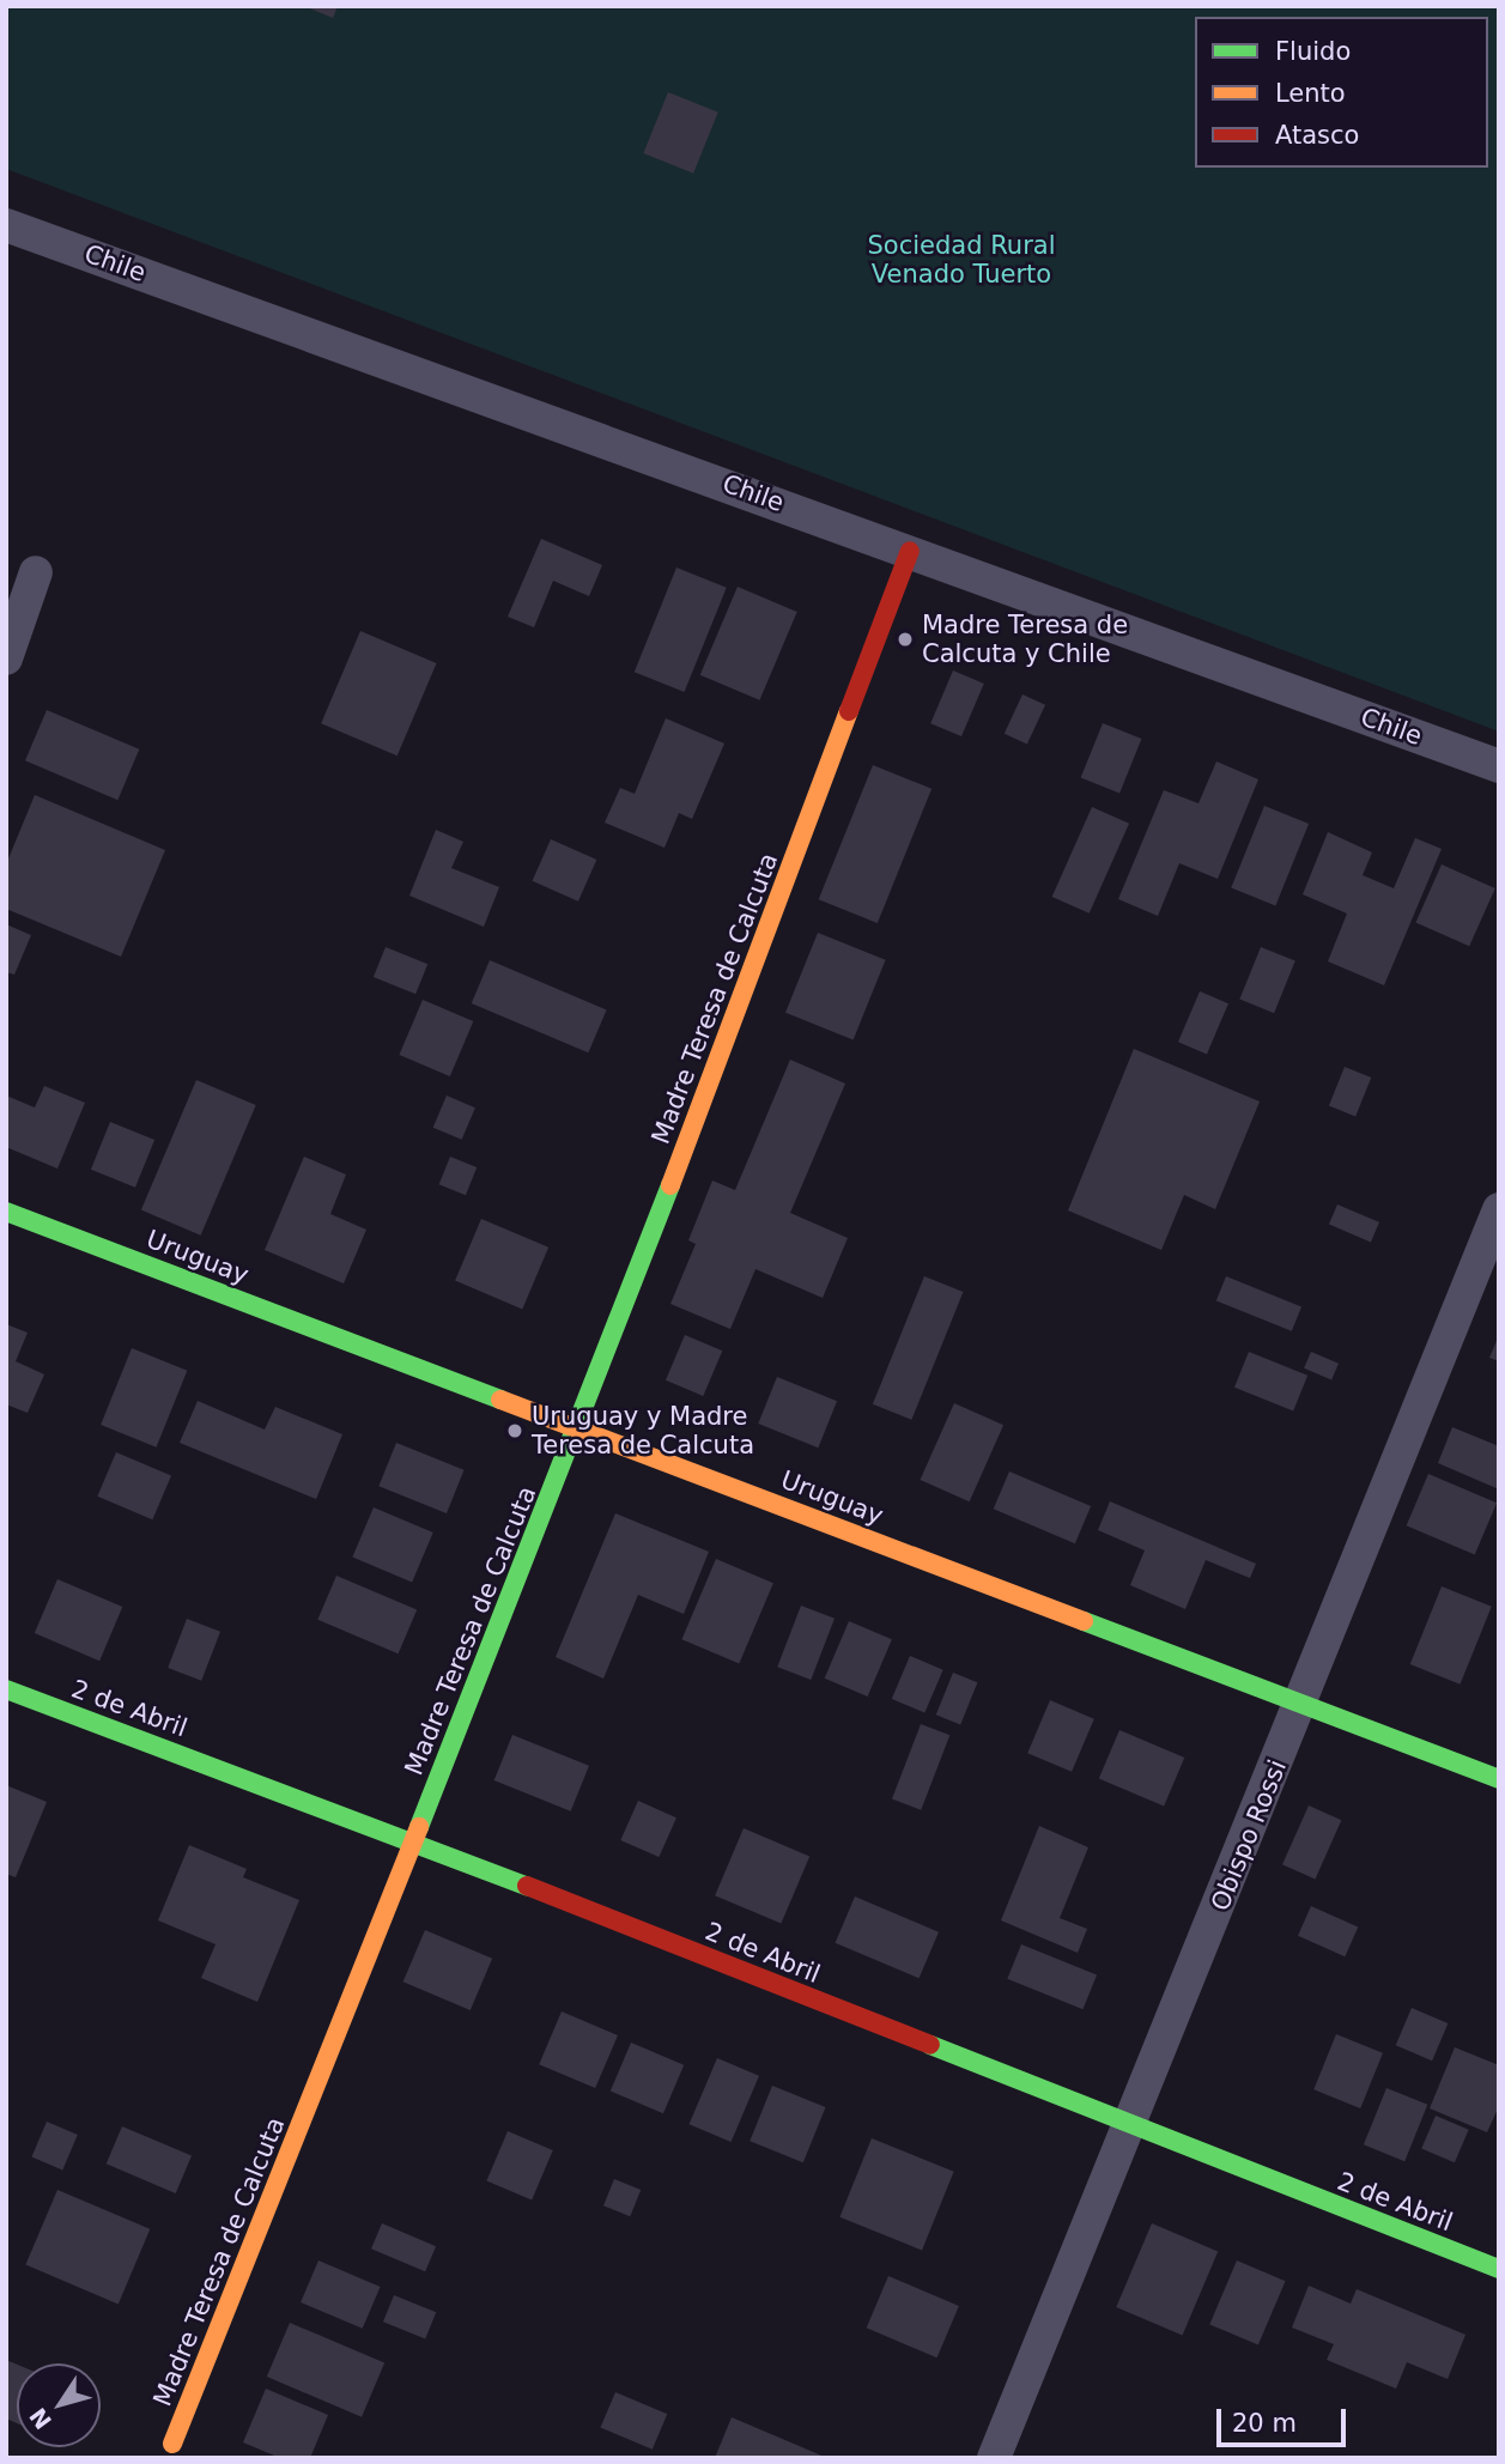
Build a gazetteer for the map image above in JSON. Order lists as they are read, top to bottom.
{
  "streets": {
    "street": [
      "Chile",
      "Madre Teresa de Calcuta",
      "Uruguay",
      "2 de Abril",
      "Obispo Rossi"
    ]
  },
  "crossings": [
    ["Chile", "Madre Teresa de Calcuta"],
    ["Madre Teresa de Calcuta", "Uruguay"],
    ["Madre Teresa de Calcuta", "2 de Abril"],
    ["Uruguay", "Obispo Rossi"],
    ["2 de Abril", "Obispo Rossi"]
  ],
  "parks": ["Sociedad Rural Venado Tuerto"],
  "places": ["Madre Teresa de Calcuta y Chile", "Uruguay y Madre Teresa de Calcuta"],
  "legend": ["Fluido", "Lento", "Atasco"],
  "scale_bar": "20 m",
  "north": "bottom left"
}
